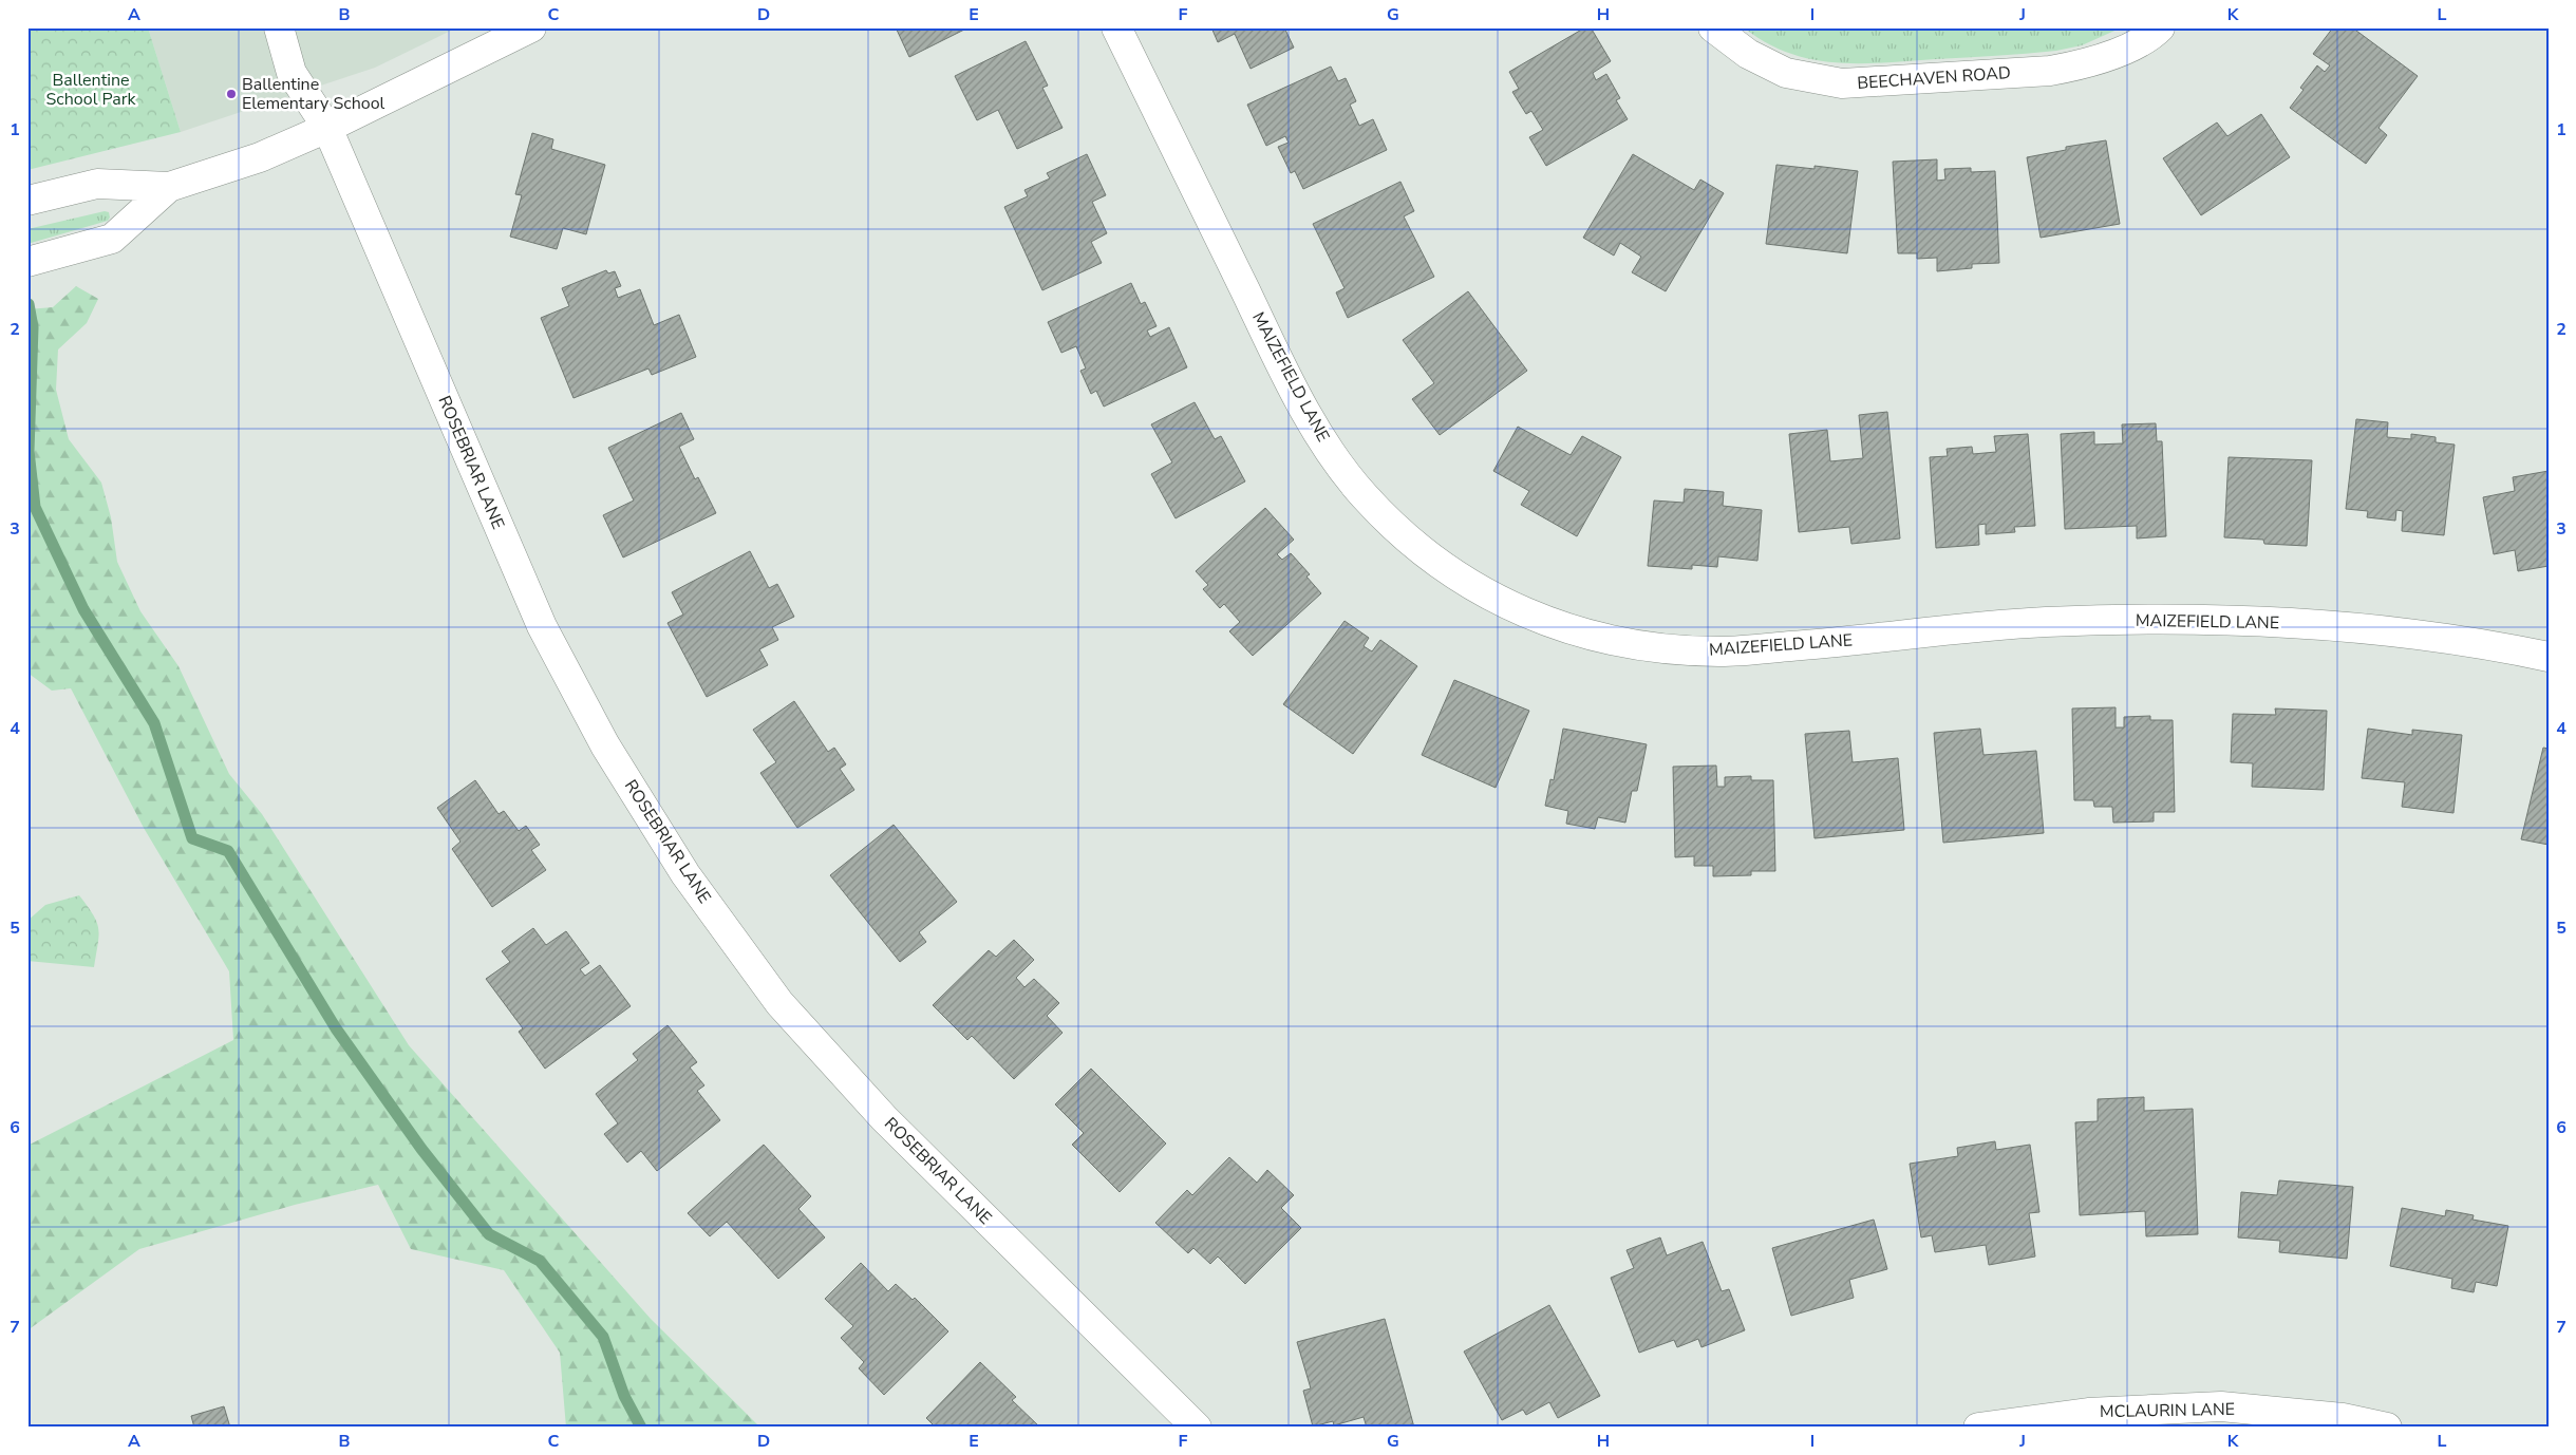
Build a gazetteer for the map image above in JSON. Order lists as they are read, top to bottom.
{
  "streets": {
    "street": [
      "BEECHAVEN ROAD",
      "MAIZEFIELD LANE",
      "ROSEBRIAR LANE",
      "MCLAURIN LANE"
    ]
  },
  "parks": ["Ballentine School Park"],
  "places": ["Ballentine Elementary School"],
  "grid": {
    "columns": [
      "A",
      "B",
      "C",
      "D",
      "E",
      "F",
      "G",
      "H",
      "I",
      "J",
      "K",
      "L"
    ],
    "rows": [
      "1",
      "2",
      "3",
      "4",
      "5",
      "6",
      "7"
    ]
  }
}
